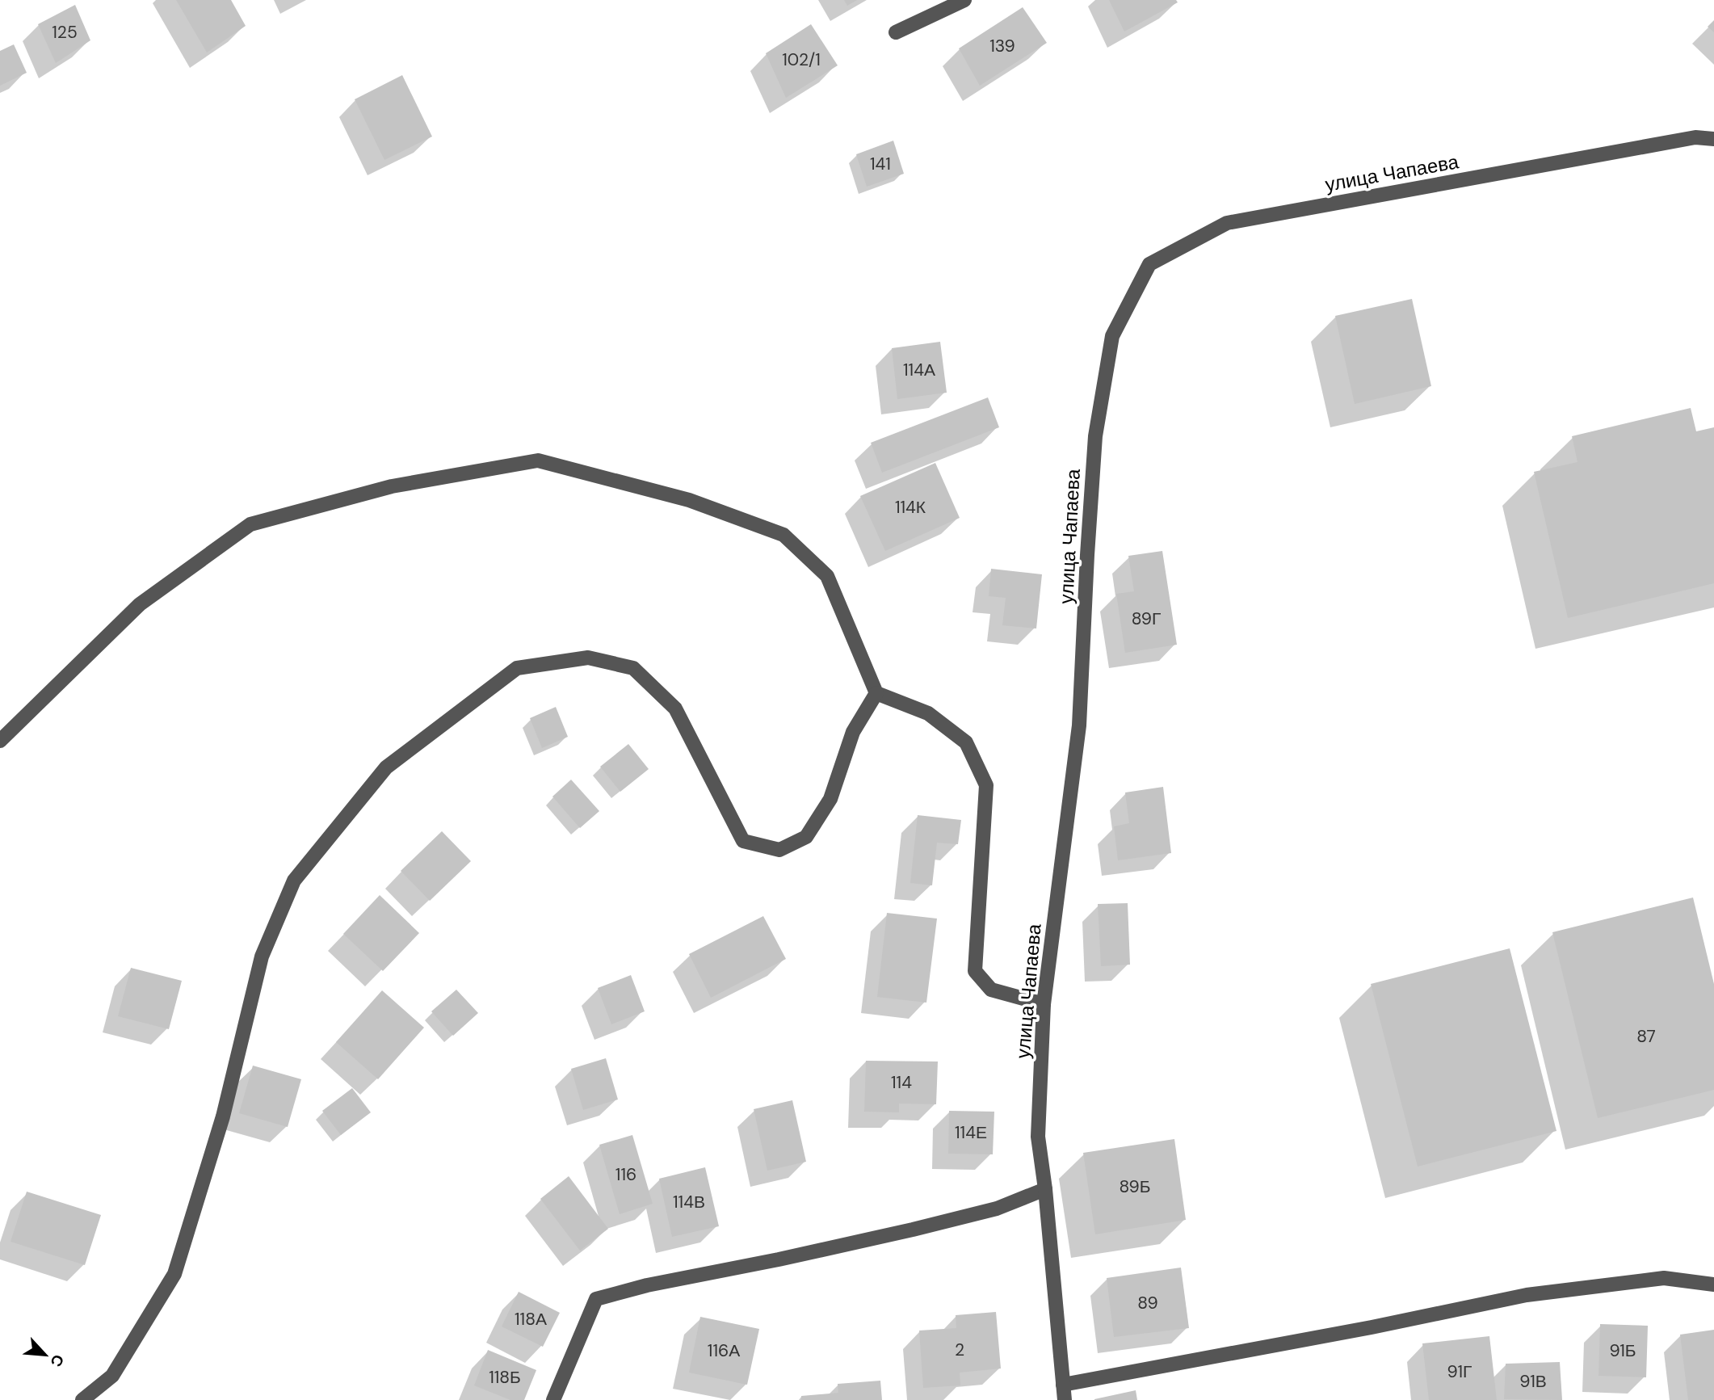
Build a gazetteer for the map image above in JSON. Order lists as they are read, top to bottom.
{
  "streets": {
    "street": ["улица Чапаева"]
  },
  "house_numbers": [
    "125",
    "139",
    "102/1",
    "141",
    "114А",
    "114К",
    "89Г",
    "87",
    "114",
    "114Е",
    "116",
    "89Б",
    "114В",
    "89",
    "118А",
    "2",
    "116А",
    "91Б",
    "91Г",
    "118Б",
    "91В"
  ],
  "north": "bottom right"
}
